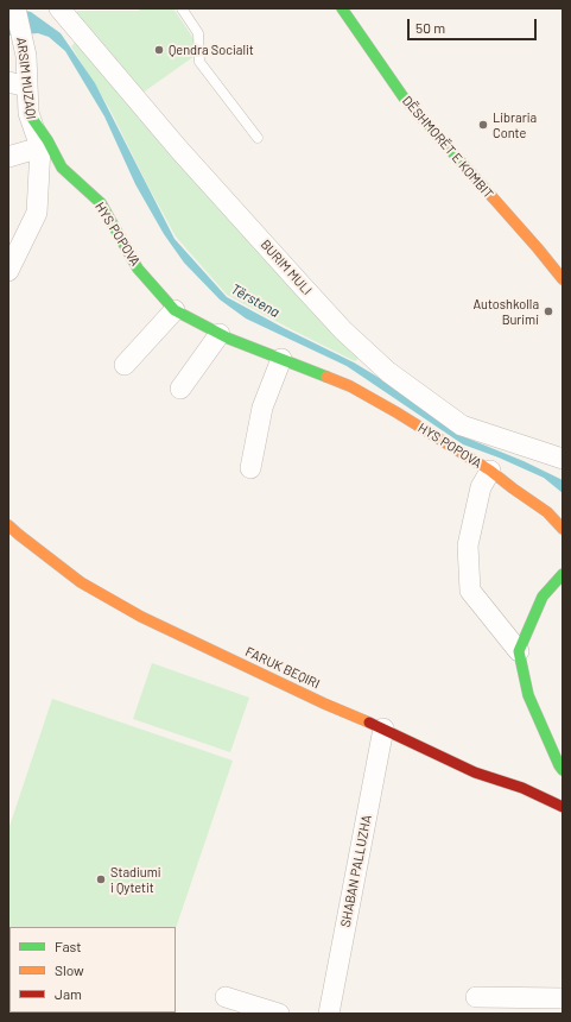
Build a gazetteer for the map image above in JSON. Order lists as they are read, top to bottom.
{
  "streets": {
    "street": [
      "ARSIM MUZAQI",
      "DËSHMORËT E KOMBIT",
      "HYS POPOVA",
      "BURIM MULI",
      "FARUK BEQIRI",
      "SHABAN PALLUZHA"
    ]
  },
  "crossings": [
    ["ARSIM MUZAQI", "HYS POPOVA"],
    ["FARUK BEQIRI", "SHABAN PALLUZHA"]
  ],
  "water": ["Tërstena"],
  "places": [
    "Qendra Socialit",
    "Libraria Conte",
    "Autoshkolla Burimi",
    "Stadiumi i Qytetit"
  ],
  "legend": ["Fast", "Slow", "Jam"],
  "scale_bar": "50 m"
}
